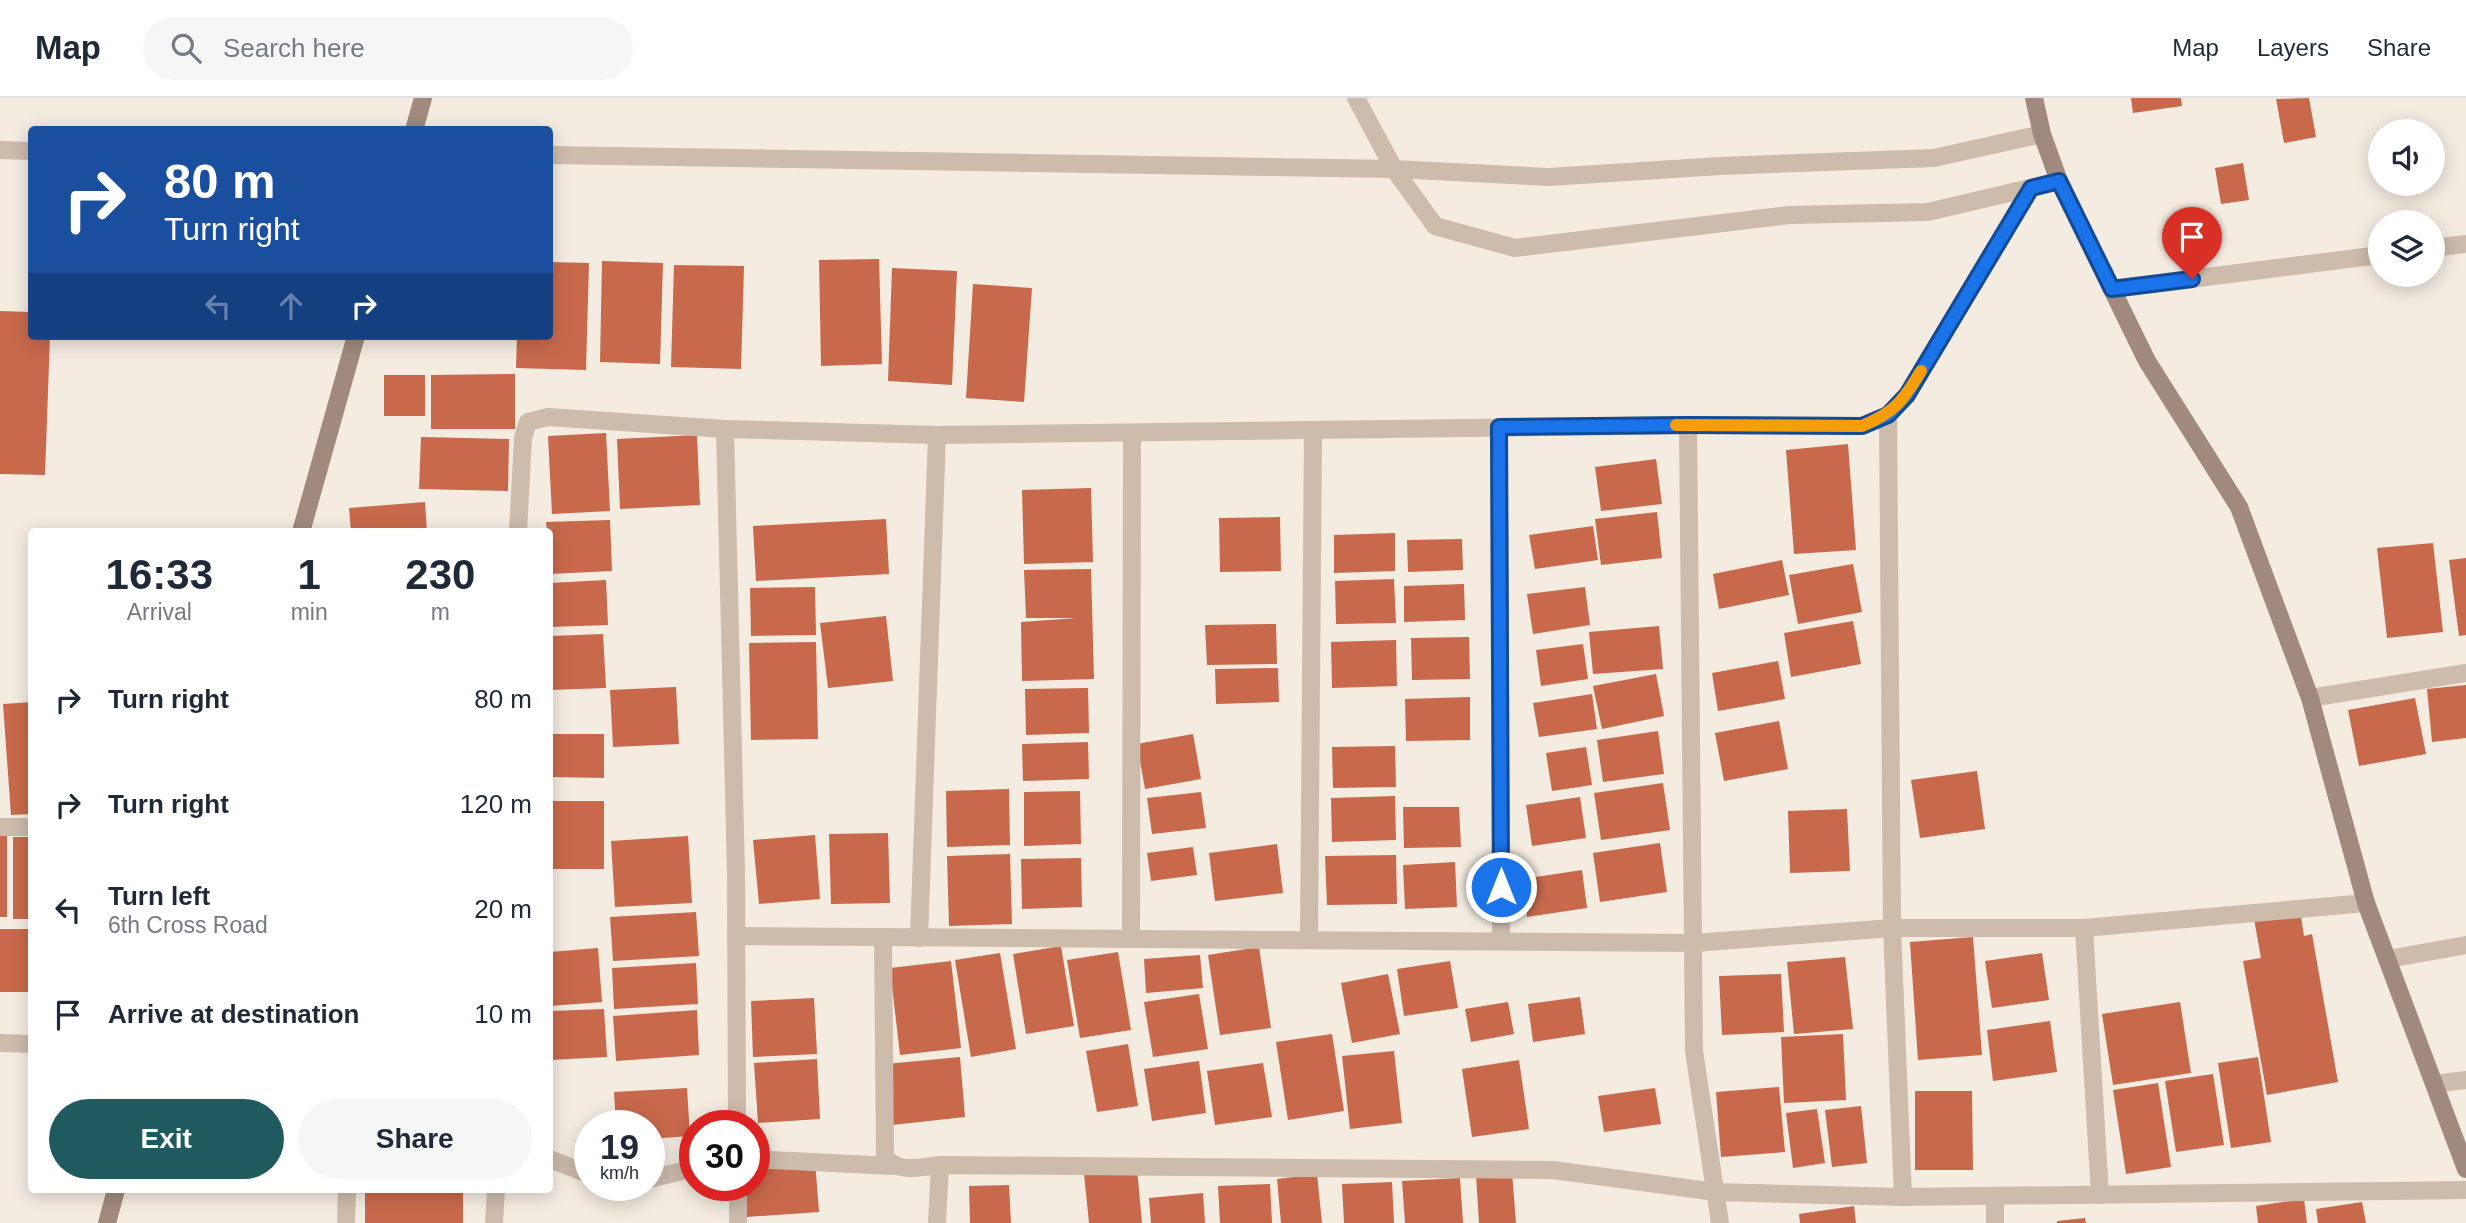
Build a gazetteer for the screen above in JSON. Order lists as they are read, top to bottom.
{
  "page": {
    "header": "Map",
    "search": "Search here",
    "nav": ["Map", "Layers", "Share"],
    "turn": ["80 m", "Turn right"],
    "eta": [
      "16:33",
      "Arrival",
      "1",
      "min",
      "230",
      "m"
    ],
    "list": [
      {
        "name": "Turn right",
        "value": "80 m"
      },
      {
        "name": "Turn right",
        "value": "120 m"
      },
      {
        "name": "Turn left",
        "note": "6th Cross Road",
        "value": "20 m"
      },
      {
        "name": "Arrive at destination",
        "value": "10 m"
      }
    ],
    "buttons": ["Exit", "Share"],
    "speed": "19 km/h",
    "limit": "30"
  }
}
